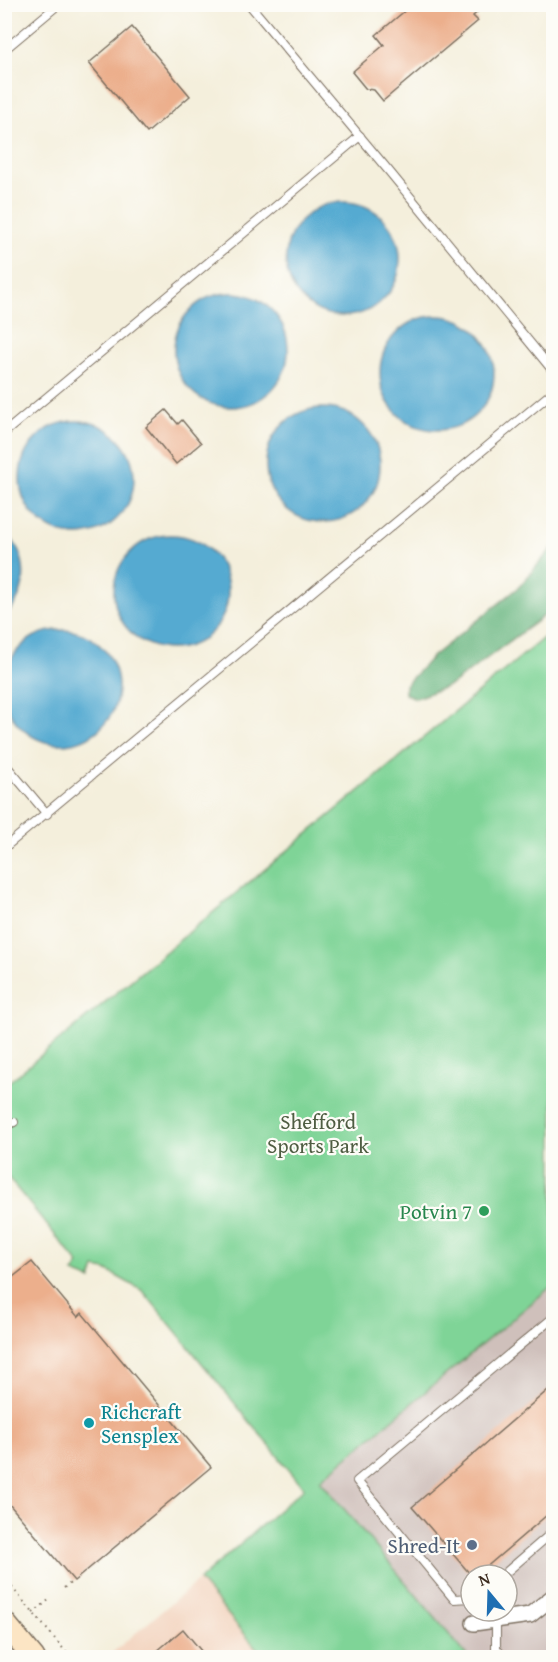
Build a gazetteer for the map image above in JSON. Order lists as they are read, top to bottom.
{
  "parks": ["Shefford Sports Park"],
  "places": ["Potvin 7", "Richcraft Sensplex", "Shred-It"],
  "north": "top"
}
